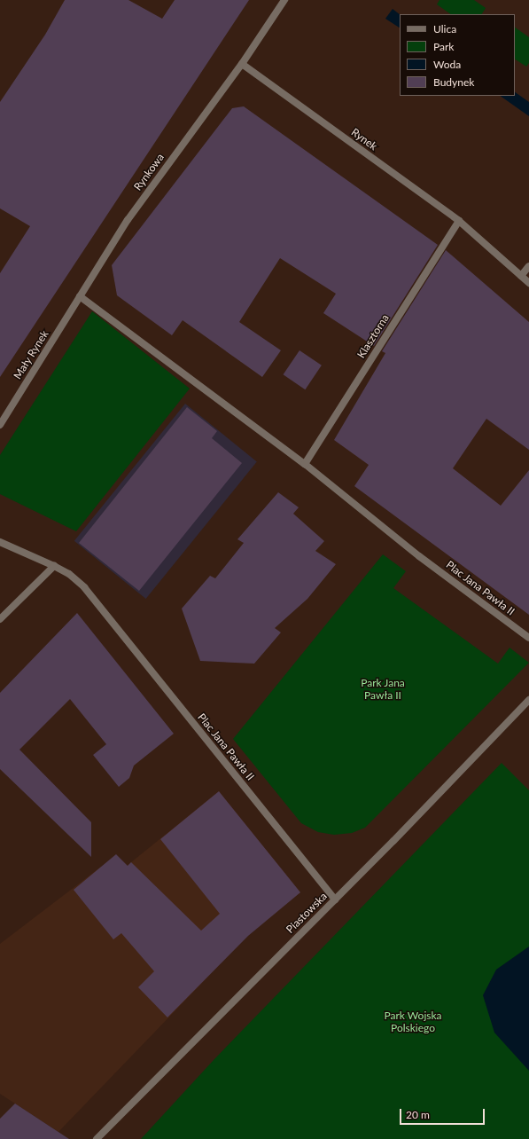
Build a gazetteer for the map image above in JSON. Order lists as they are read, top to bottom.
{
  "streets": {
    "street": [
      "Rynek",
      "Rynkowa",
      "Klasztorna",
      "Mały Rynek",
      "Plac Jana Pawła II",
      "Piastowska"
    ]
  },
  "crossings": [
    ["Rynek", "Rynkowa"],
    ["Rynek", "Klasztorna"],
    ["Rynkowa", "Mały Rynek"],
    ["Rynkowa", "Plac Jana Pawła II"],
    ["Klasztorna", "Plac Jana Pawła II"],
    ["Mały Rynek", "Plac Jana Pawła II"],
    ["Plac Jana Pawła II", "Piastowska"]
  ],
  "parks": ["Park Jana Pawła II", "Park Wojska Polskiego"],
  "legend": [
    "Ulica",
    "Park",
    "Woda",
    "Budynek"
  ],
  "scale_bar": "20 m"
}
